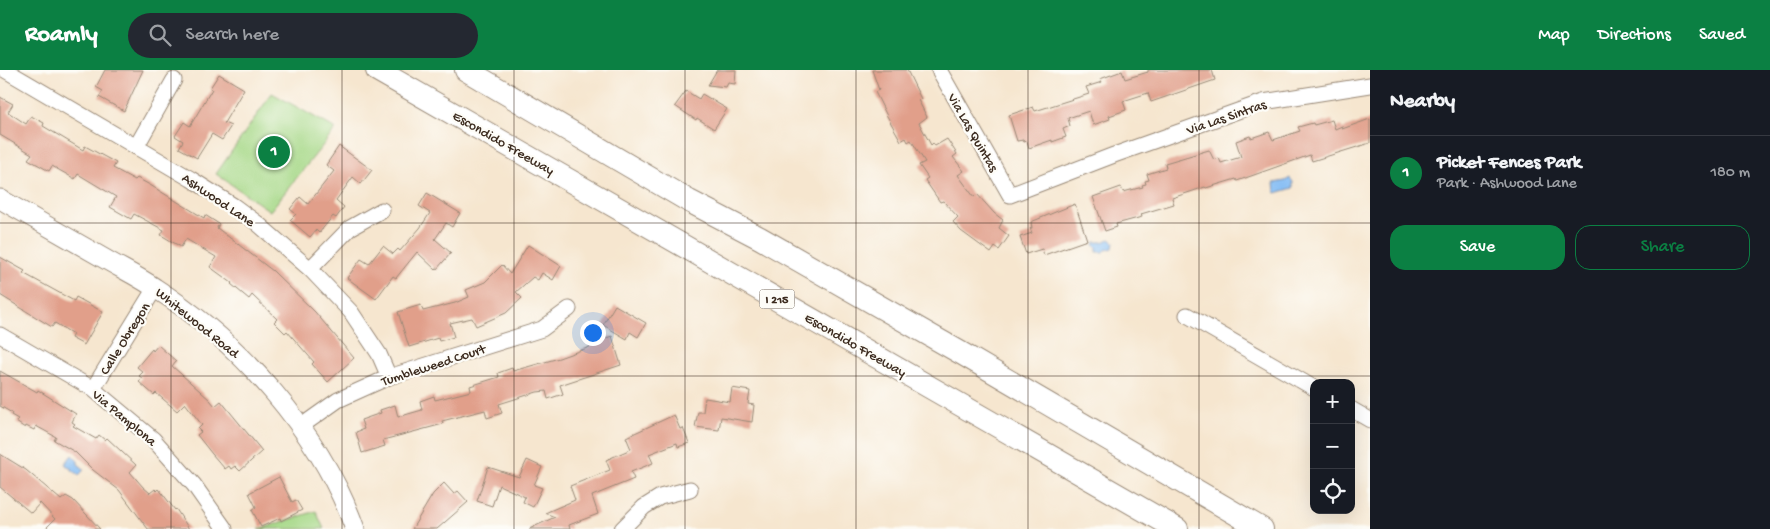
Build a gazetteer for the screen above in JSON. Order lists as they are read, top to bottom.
{
  "streets": {
    "highway": ["Escondido Freeway", "I 215"],
    "main road": ["Whitewood Road"],
    "street": [
      "Via Las Sintras",
      "Via Las Quintas",
      "Ashwood Lane",
      "Calle Obregon",
      "Tumbleweed Court",
      "Via Pamplona"
    ]
  },
  "crossings": [
    ["Via Las Sintras", "Via Las Quintas"],
    ["Ashwood Lane", "Tumbleweed Court"],
    ["Whitewood Road", "Calle Obregon"],
    ["Whitewood Road", "Tumbleweed Court"],
    ["Calle Obregon", "Via Pamplona"]
  ],
  "page": {
    "header": "Roamly",
    "search": "Search here",
    "nav": ["Map", "Directions", "Saved"],
    "heading": "Nearby",
    "pins": "1",
    "list": [
      {
        "mark": "1",
        "name": "Picket Fences Park",
        "note": "Park · Ashwood Lane",
        "value": "180 m"
      }
    ],
    "buttons": ["Save", "Share"],
    "map_buttons": ["+", "−"]
  }
}
